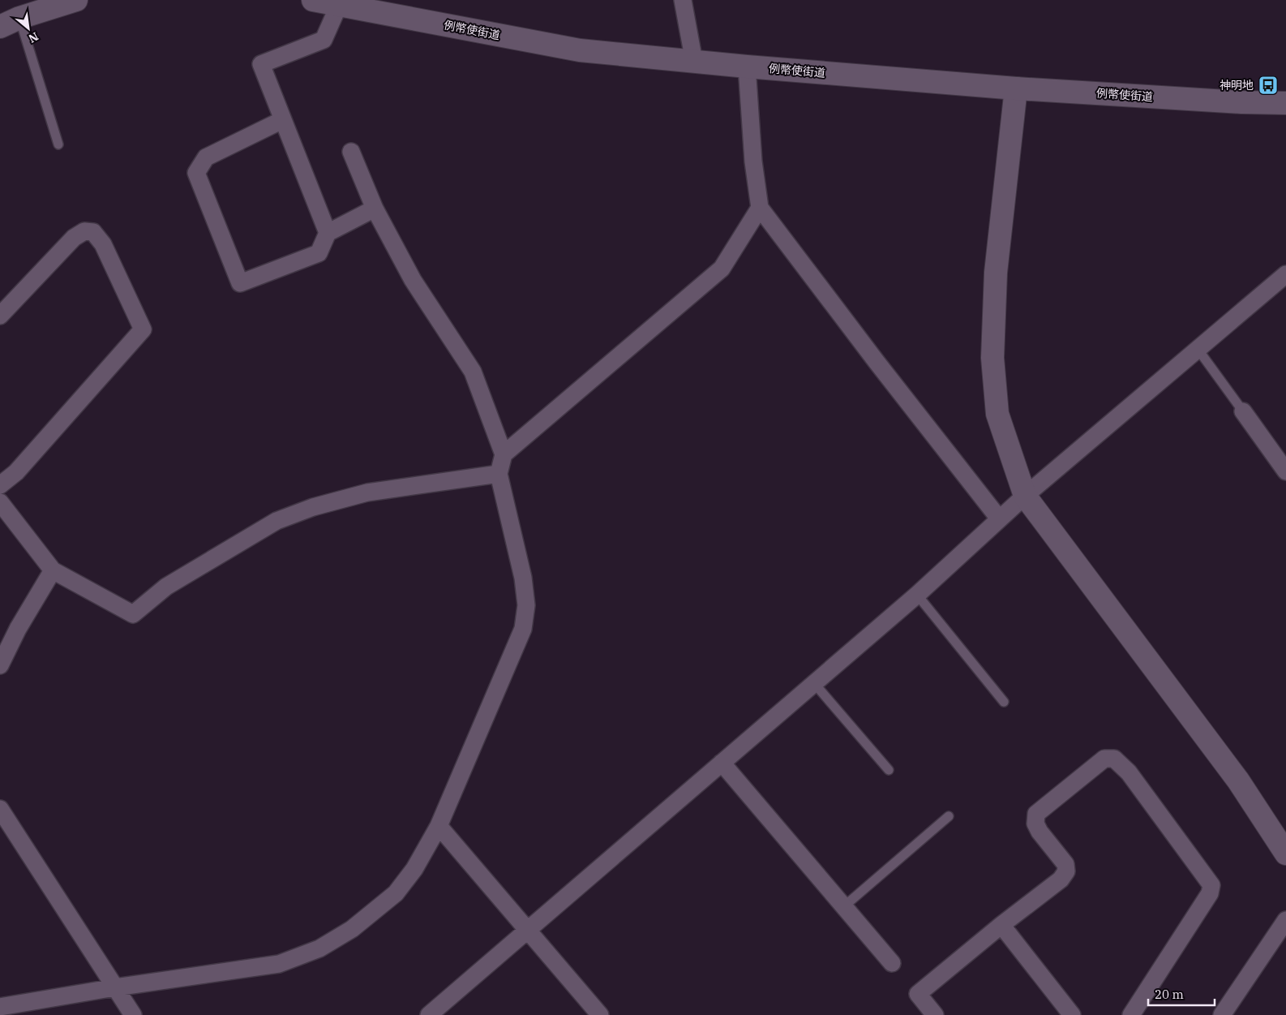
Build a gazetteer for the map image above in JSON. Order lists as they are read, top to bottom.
{
  "streets": {
    "main road": ["例幣使街道"]
  },
  "places": {
    "bus stop": ["神明地"]
  },
  "scale_bar": "20 m",
  "north": "bottom right"
}
